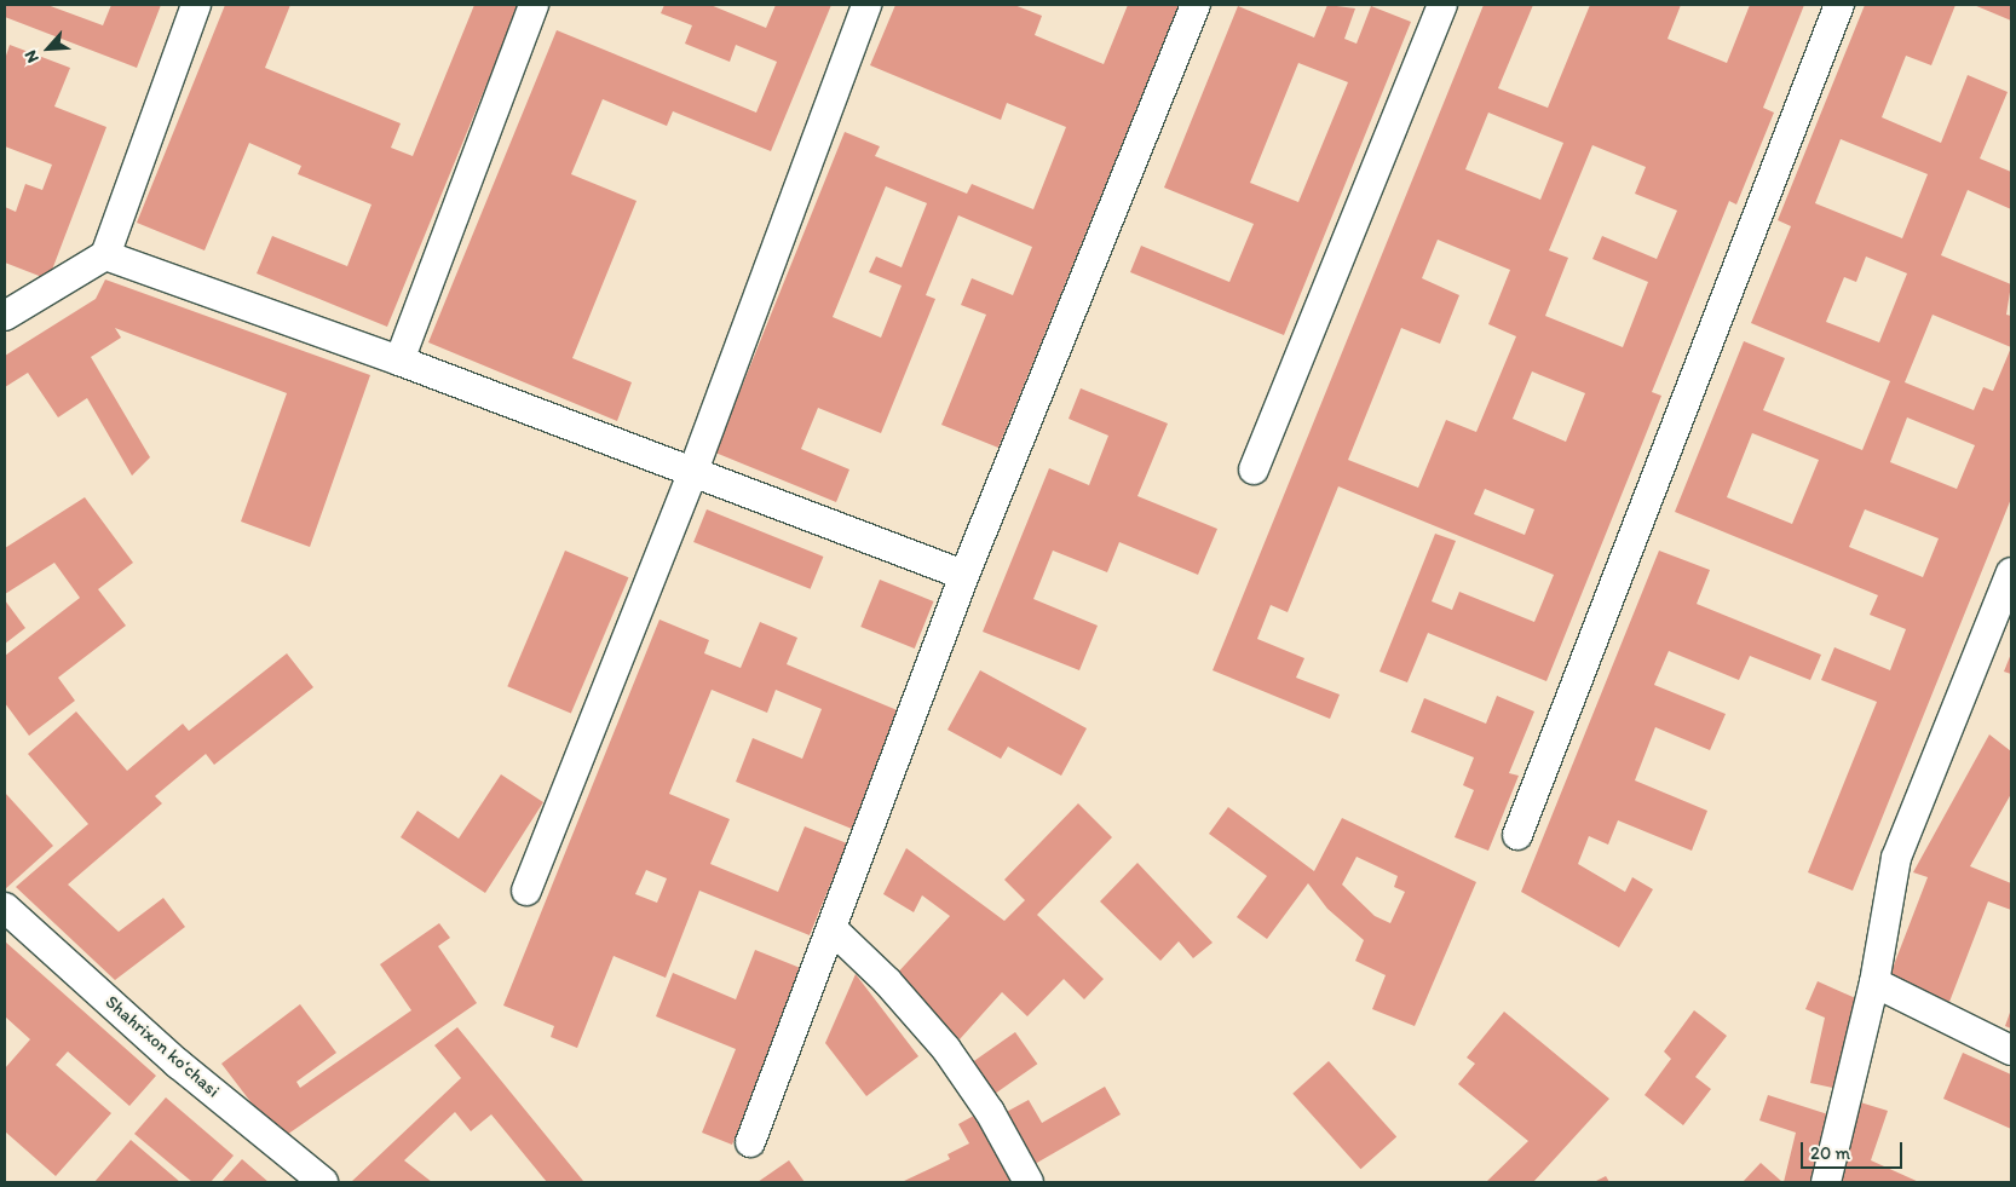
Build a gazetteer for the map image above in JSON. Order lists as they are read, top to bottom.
{
  "streets": {
    "street": ["Shahrixon koʻchasi"]
  },
  "scale_bar": "20 m",
  "north": "bottom left"
}
